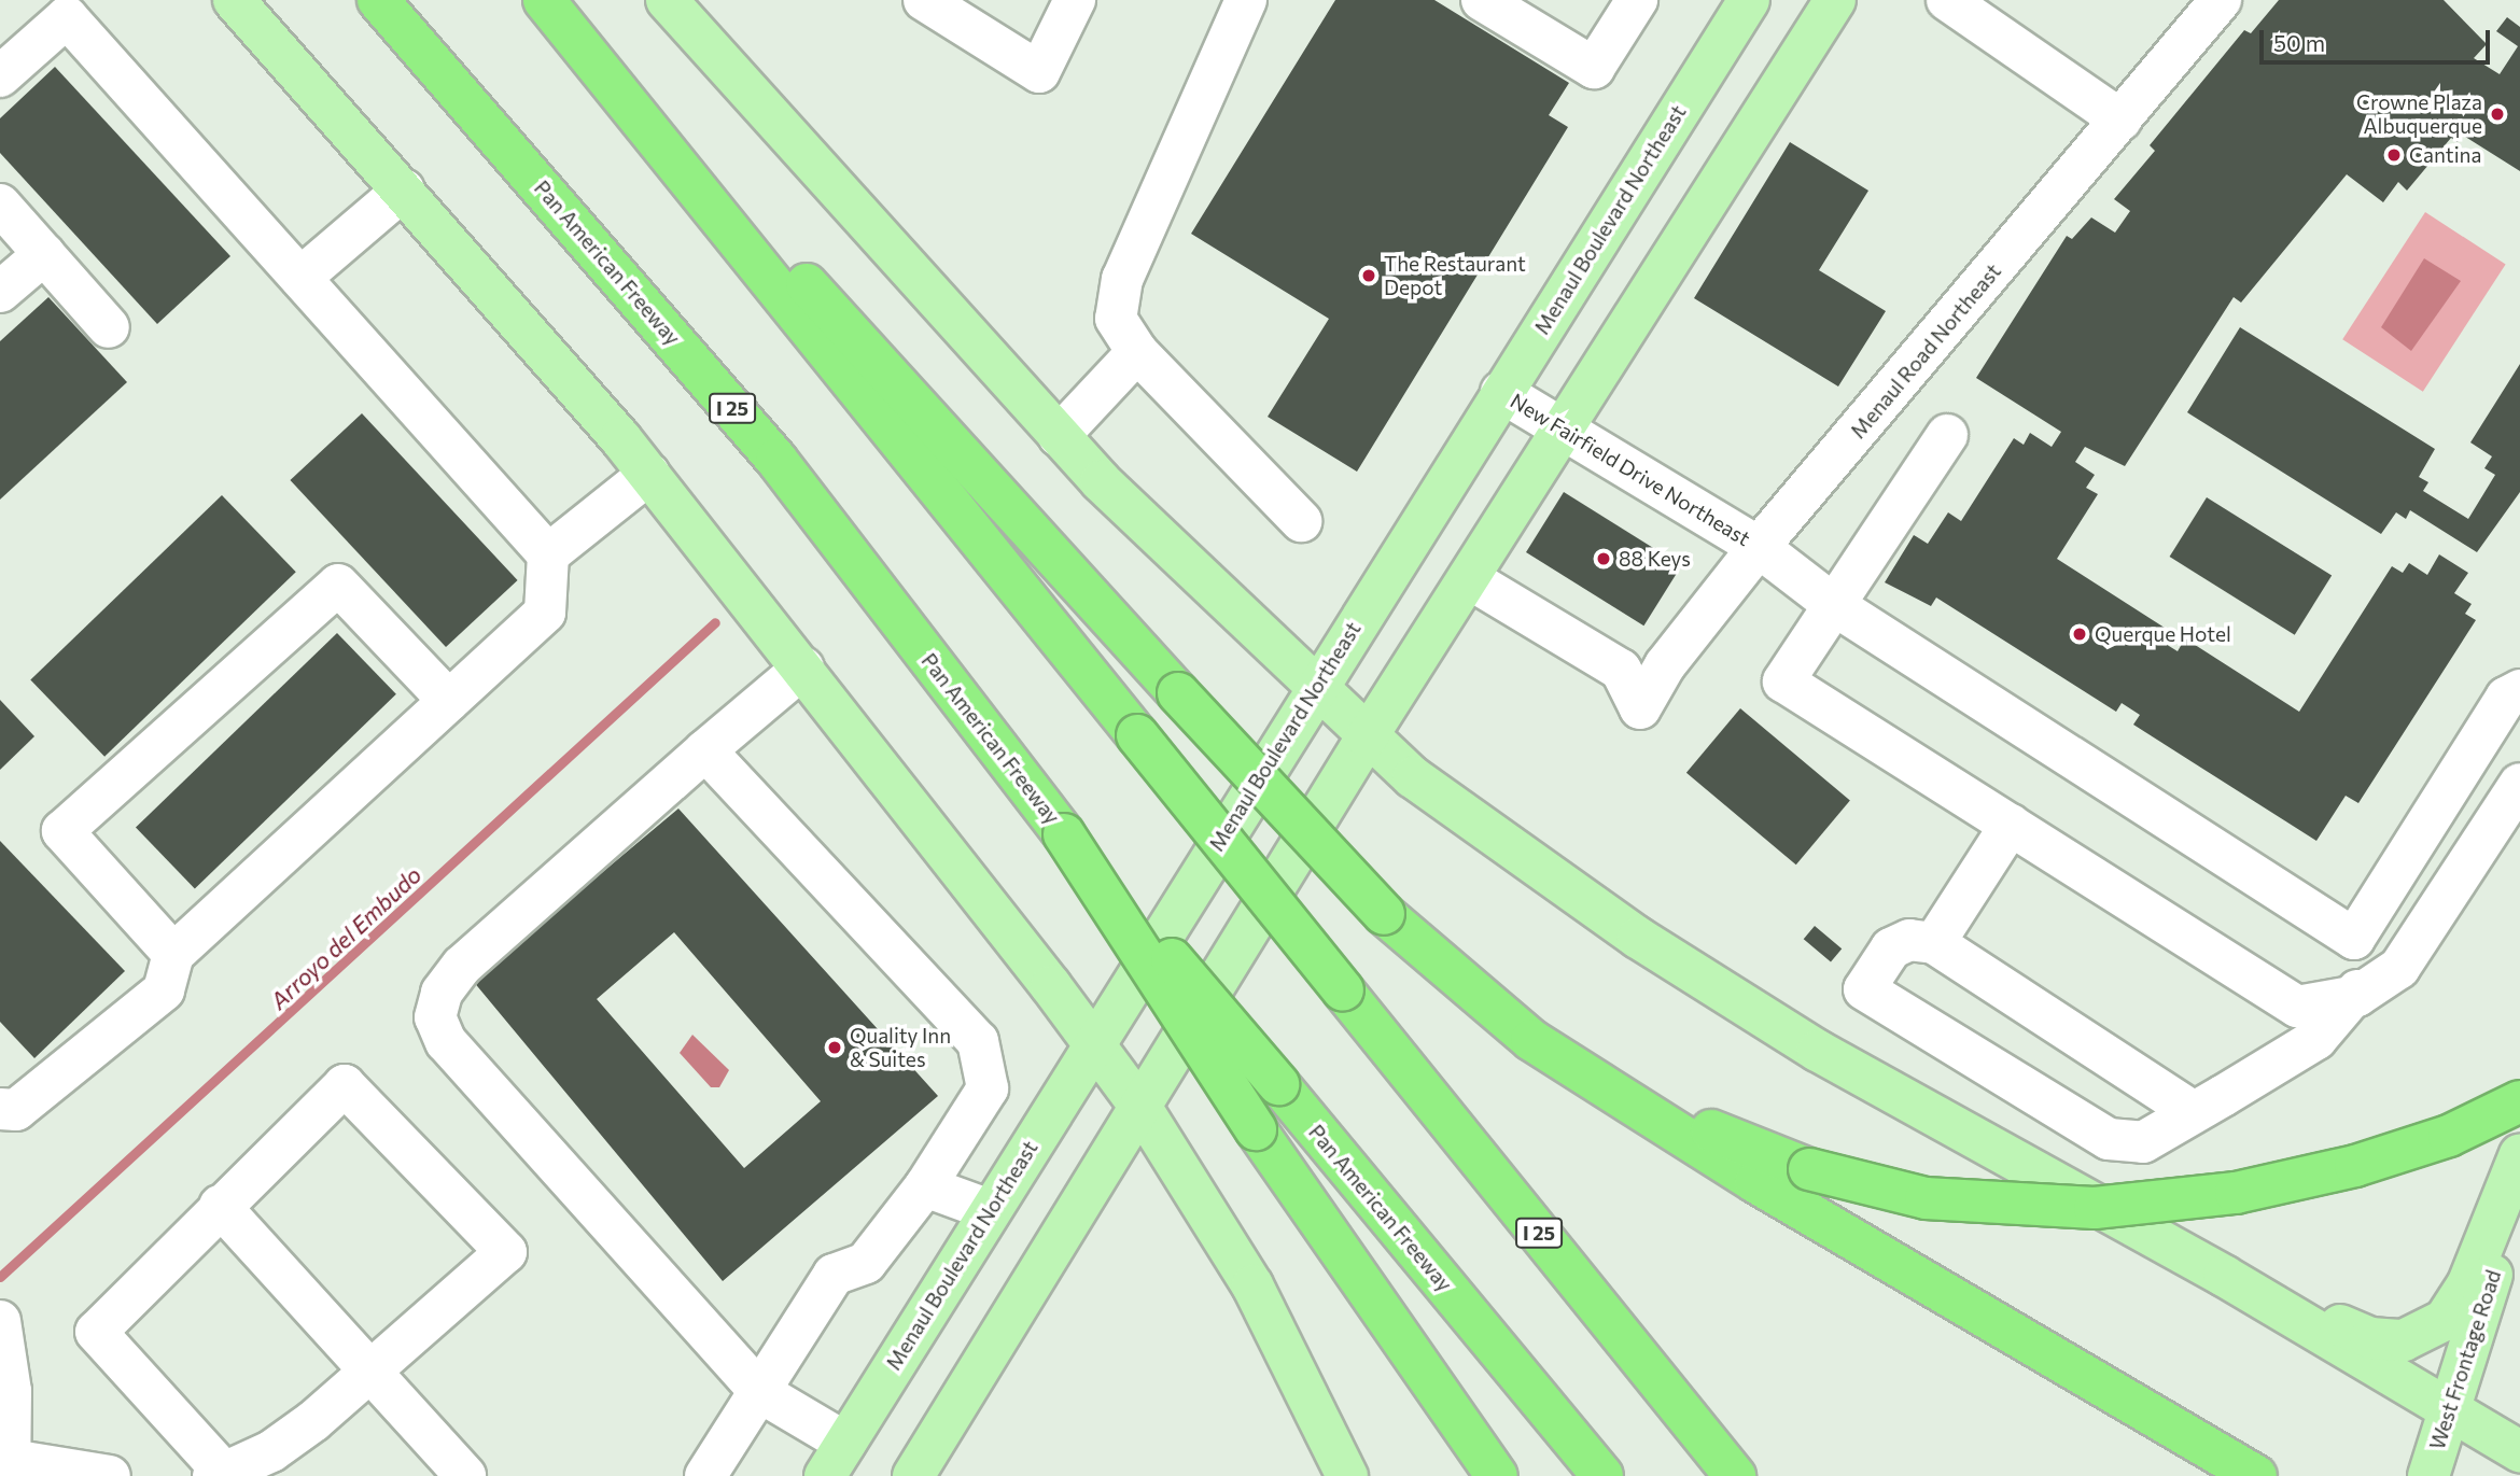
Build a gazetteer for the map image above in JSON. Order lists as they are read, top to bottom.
{
  "streets": {
    "highway": ["Pan American Freeway", "I 25"],
    "main road": ["Menaul Boulevard Northeast", "West Frontage Road"],
    "street": ["Menaul Road Northeast", "New Fairfield Drive Northeast"]
  },
  "crossings": [
    ["Menaul Boulevard Northeast", "New Fairfield Drive Northeast"],
    ["Menaul Road Northeast", "New Fairfield Drive Northeast"]
  ],
  "water": ["Arroyo del Embudo"],
  "places": [
    "Crowne Plaza Albuquerque",
    "Cantina",
    "The Restaurant Depot",
    "88 Keys",
    "Querque Hotel",
    "Quality Inn & Suites"
  ],
  "scale_bar": "50 m"
}
